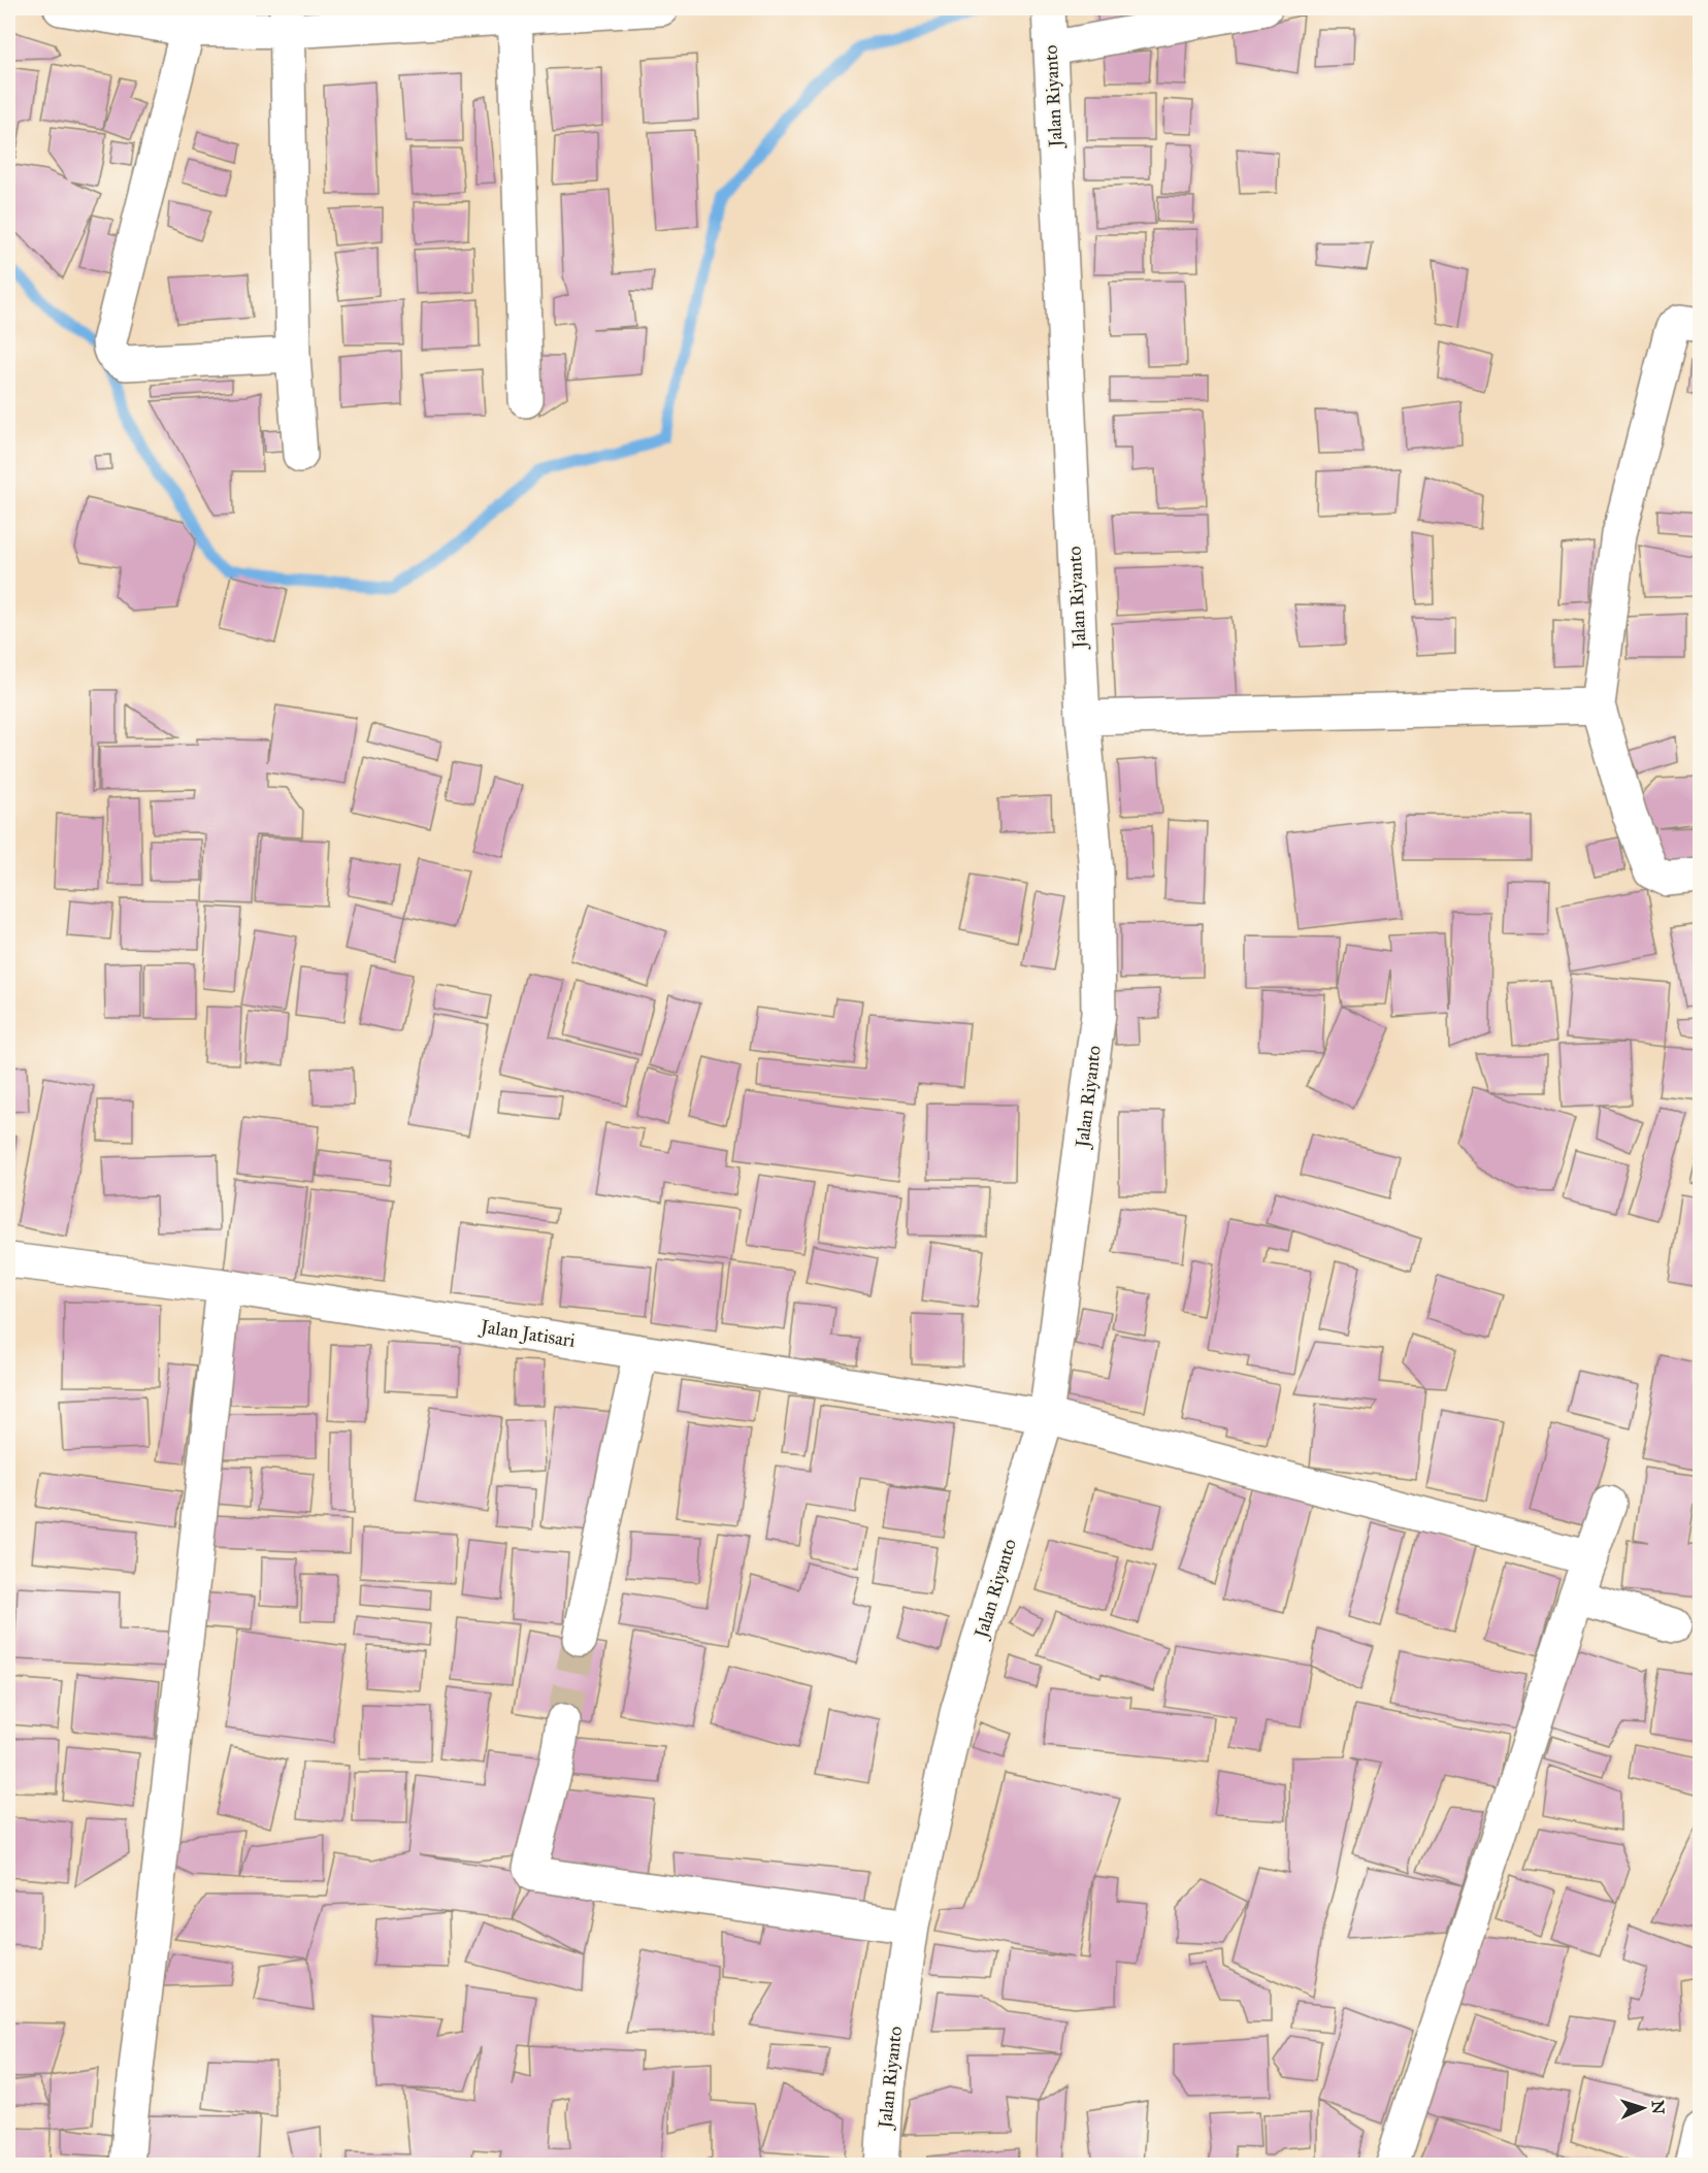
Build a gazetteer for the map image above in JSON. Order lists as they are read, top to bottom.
{
  "streets": {
    "street": ["Jalan Riyanto", "Jalan Jatisari"]
  },
  "crossings": [
    ["Jalan Riyanto", "Jalan Jatisari"]
  ],
  "north": "right"
}
